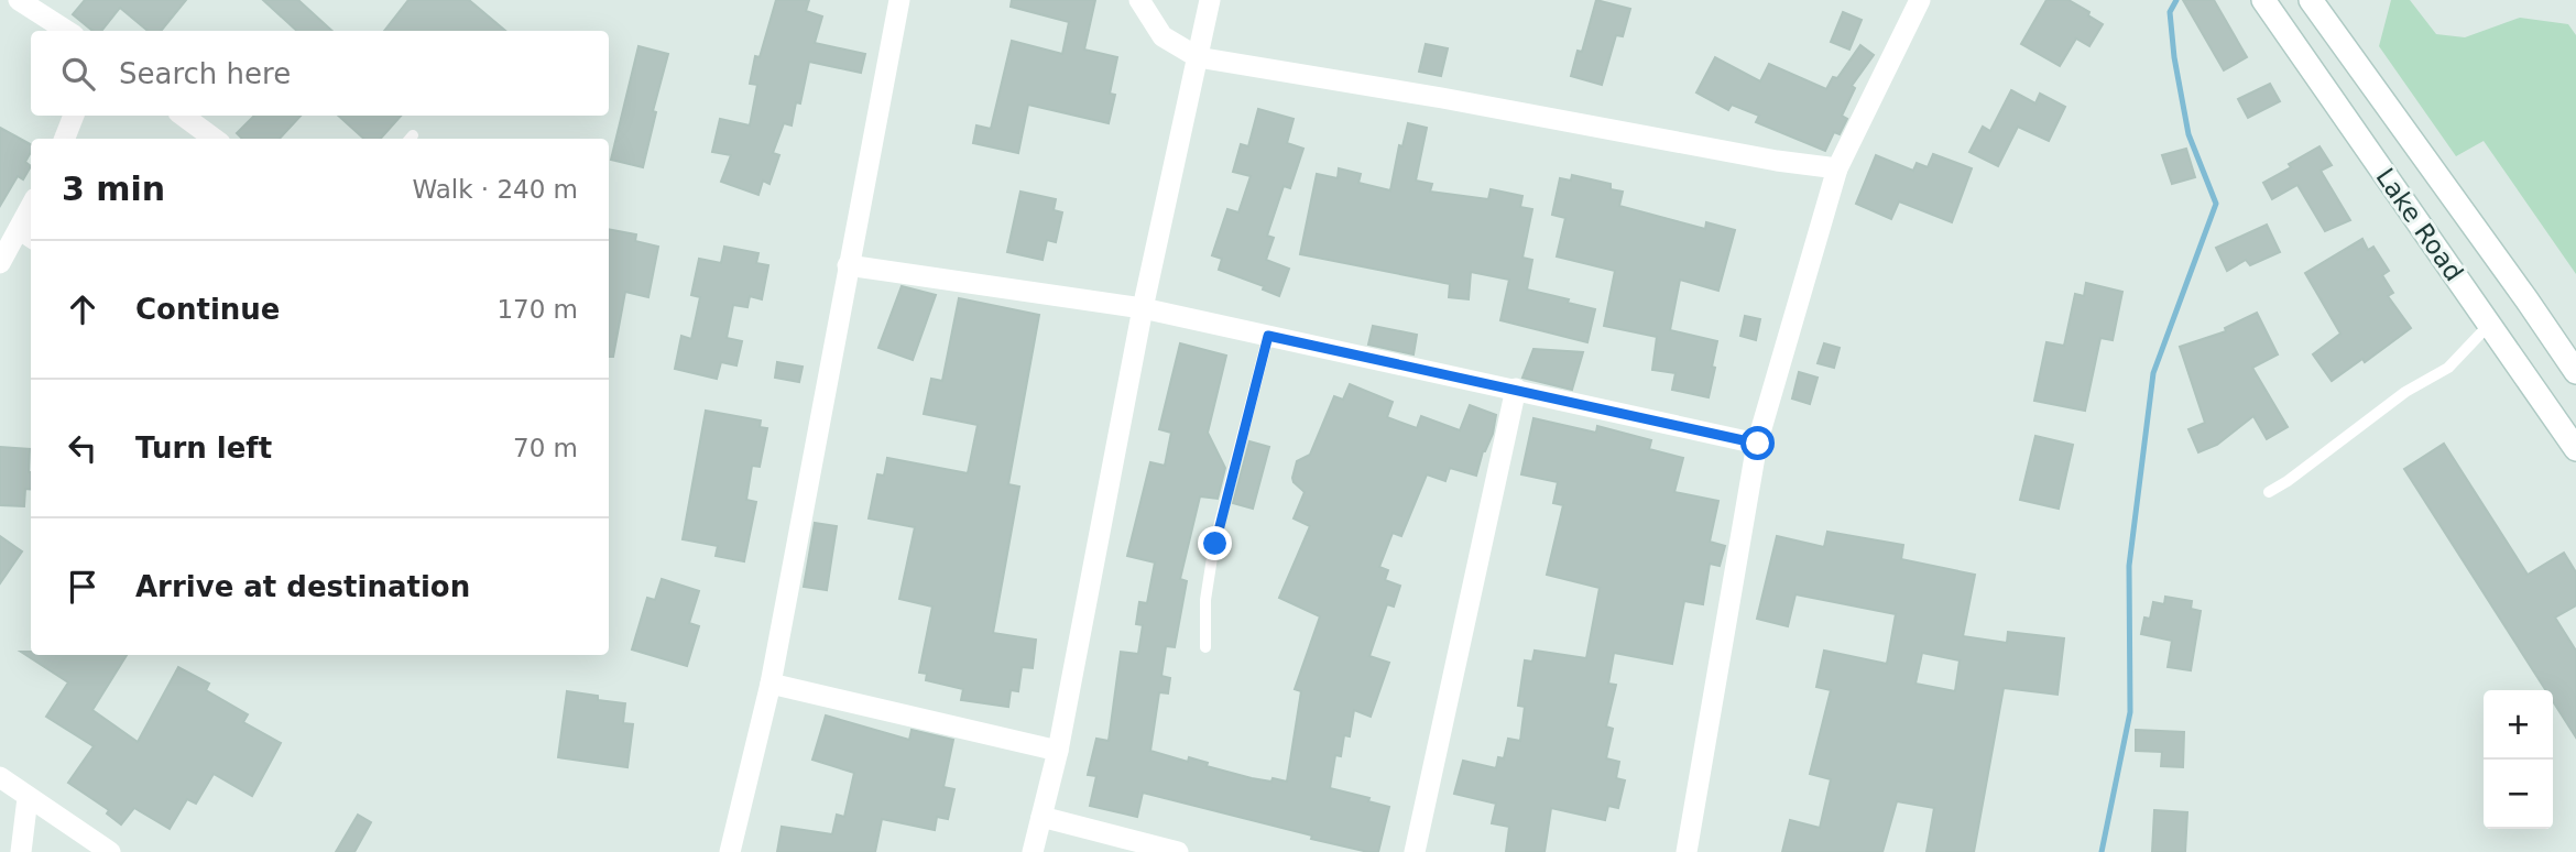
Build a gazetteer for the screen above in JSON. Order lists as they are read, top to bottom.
{
  "streets": {
    "main road": ["Lake Road"]
  },
  "page": {
    "search": "Search here",
    "heading": ["3 min", "Walk · 240 m"],
    "list": [
      ["Continue", "170 m"],
      ["Turn left", "70 m"],
      "Arrive at destination"
    ],
    "map_buttons": ["+", "−"]
  }
}
